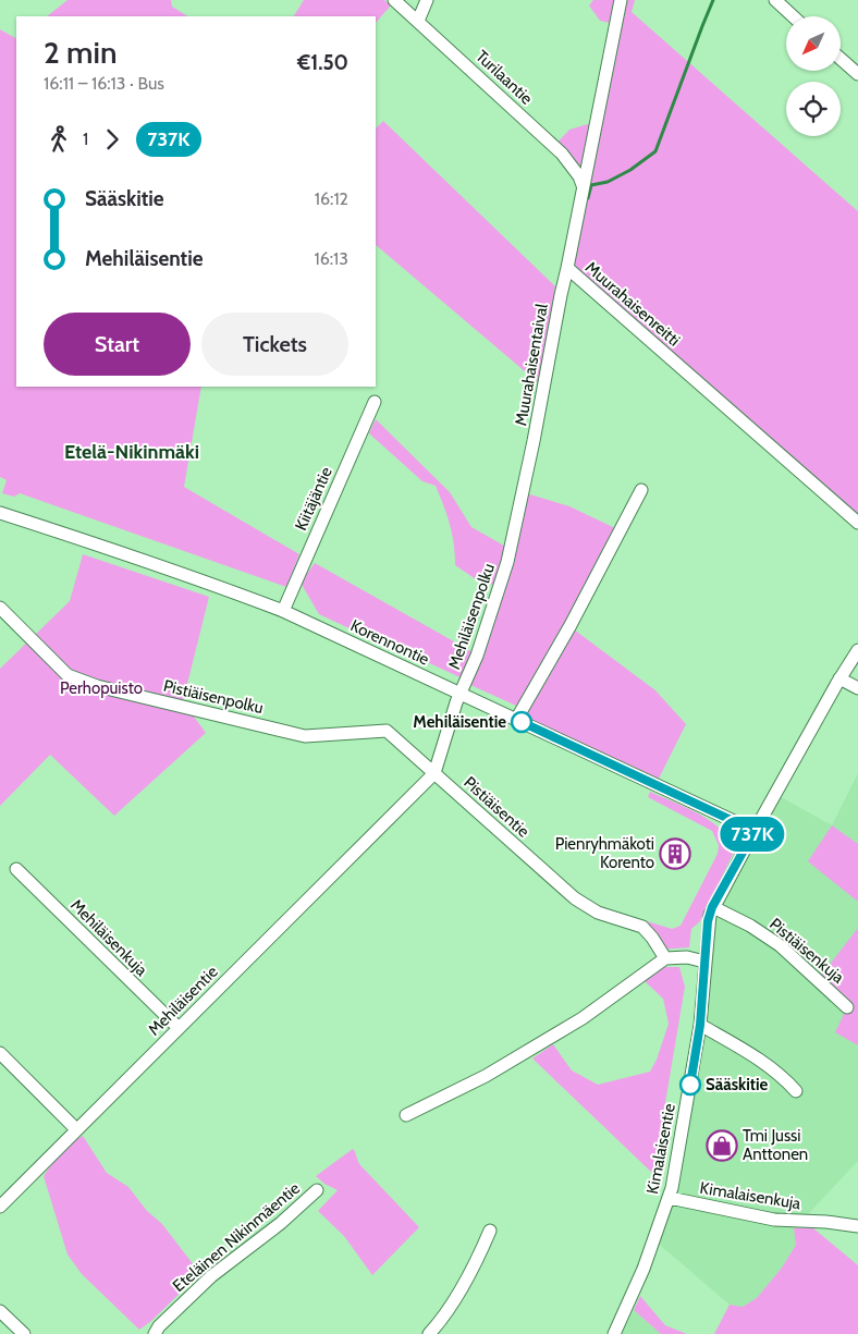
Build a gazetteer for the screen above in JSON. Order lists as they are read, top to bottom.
{
  "streets": {
    "street": [
      "Turilaantie",
      "Muurahaisenreitti",
      "Muurahaisentaival",
      "Kiitäjäntie",
      "Mehiläisenpolku",
      "Korennontie",
      "Pistiäisenpolku",
      "Pistiäisentie",
      "Mehiläisenkuja",
      "Pistiäisenkuja",
      "Mehiläisentie",
      "Kimalaisentie",
      "Kimalaisenkuja",
      "Eteläinen Nikinmäentie"
    ]
  },
  "crossings": [
    ["Turilaantie", "Muurahaisenreitti"],
    ["Muurahaisenreitti", "Muurahaisentaival"],
    ["Muurahaisentaival", "Mehiläisenpolku"],
    ["Kiitäjäntie", "Korennontie"],
    ["Mehiläisenpolku", "Korennontie"],
    ["Mehiläisenpolku", "Pistiäisenpolku"],
    ["Mehiläisenpolku", "Pistiäisentie"],
    ["Mehiläisenpolku", "Mehiläisentie"],
    ["Pistiäisenpolku", "Pistiäisentie"],
    ["Pistiäisenpolku", "Mehiläisentie"],
    ["Pistiäisentie", "Mehiläisentie"],
    ["Mehiläisenkuja", "Mehiläisentie"],
    ["Kimalaisentie", "Kimalaisenkuja"]
  ],
  "districts": ["Etelä-Nikinmäki"],
  "parks": ["Perhopuisto"],
  "places": {
    "other": ["Mehiläisentie", "Sääskitie"],
    "building": ["Pienryhmäkoti Korento"],
    "shop": ["Tmi Jussi Anttonen"]
  },
  "lines": ["bus line 737K"],
  "north": "bottom left",
  "page": {
    "on_map": "737K",
    "heading": ["2 min", "16:11 – 16:13 · Bus", "€1.50"],
    "legs": ["1", "737K"],
    "list": [
      {
        "name": "Sääskitie",
        "value": "16:12"
      },
      {
        "name": "Mehiläisentie",
        "value": "16:13"
      }
    ],
    "buttons": ["Start", "Tickets"]
  }
}
